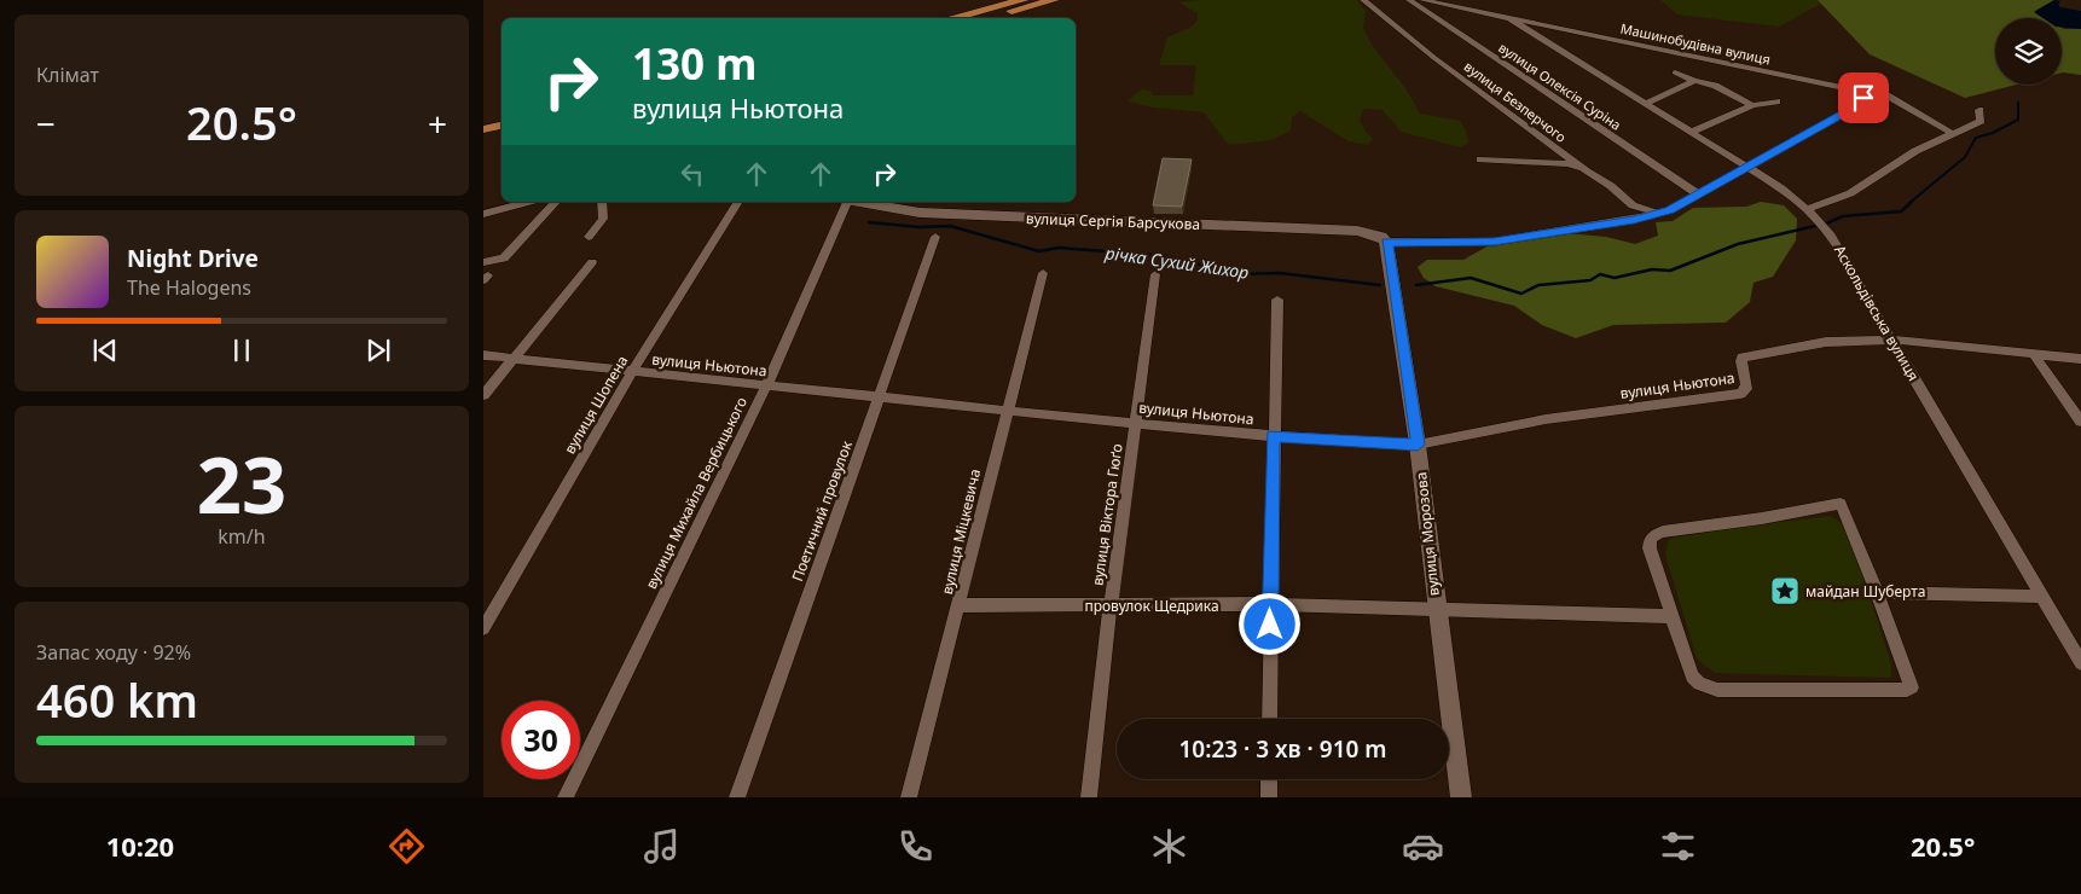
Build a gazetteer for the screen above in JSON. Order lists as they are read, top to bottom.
{
  "streets": {
    "main road": ["вулиця Сергія Барсукова", "вулиця Морозова"],
    "street": [
      "Машинобудівна вулиця",
      "вулиця Олексія Суріна",
      "вулиця Безперчого",
      "Аскольдівська вулиця",
      "вулиця Ньютона",
      "вулиця Шопена",
      "вулиця Михайла Вербицького",
      "Поетичний провулок",
      "вулиця Віктора Гюґо",
      "вулиця Міцкевича",
      "провулок Щедрика"
    ]
  },
  "crossings": [
    ["Машинобудівна вулиця", "Аскольдівська вулиця"],
    ["вулиця Сергія Барсукова", "вулиця Морозова"],
    ["Аскольдівська вулиця", "вулиця Ньютона"],
    ["вулиця Ньютона", "вулиця Шопена"],
    ["вулиця Ньютона", "вулиця Михайла Вербицького"],
    ["вулиця Ньютона", "Поетичний провулок"],
    ["вулиця Ньютона", "вулиця Віктора Гюґо"],
    ["вулиця Ньютона", "вулиця Міцкевича"],
    ["вулиця Ньютона", "вулиця Морозова"],
    ["вулиця Віктора Гюґо", "провулок Щедрика"],
    ["вулиця Міцкевича", "провулок Щедрика"],
    ["вулиця Морозова", "провулок Щедрика"]
  ],
  "water": ["річка Сухий Жихор"],
  "places": {
    "place": ["майдан Шуберта"]
  },
  "page": {
    "tile": [
      "Клімат",
      ["23", "km/h"],
      ["Запас ходу · 92%", "460 km"]
    ],
    "turn": ["130 m", "вулиця Ньютона"],
    "heat": ["−", "20.5°", "+"],
    "song": ["Night Drive", "The Halogens"],
    "limit": "30",
    "trip": "10:23 · 3 хв · 910 m",
    "tabs": ["10:20", "20.5°"]
  }
}
